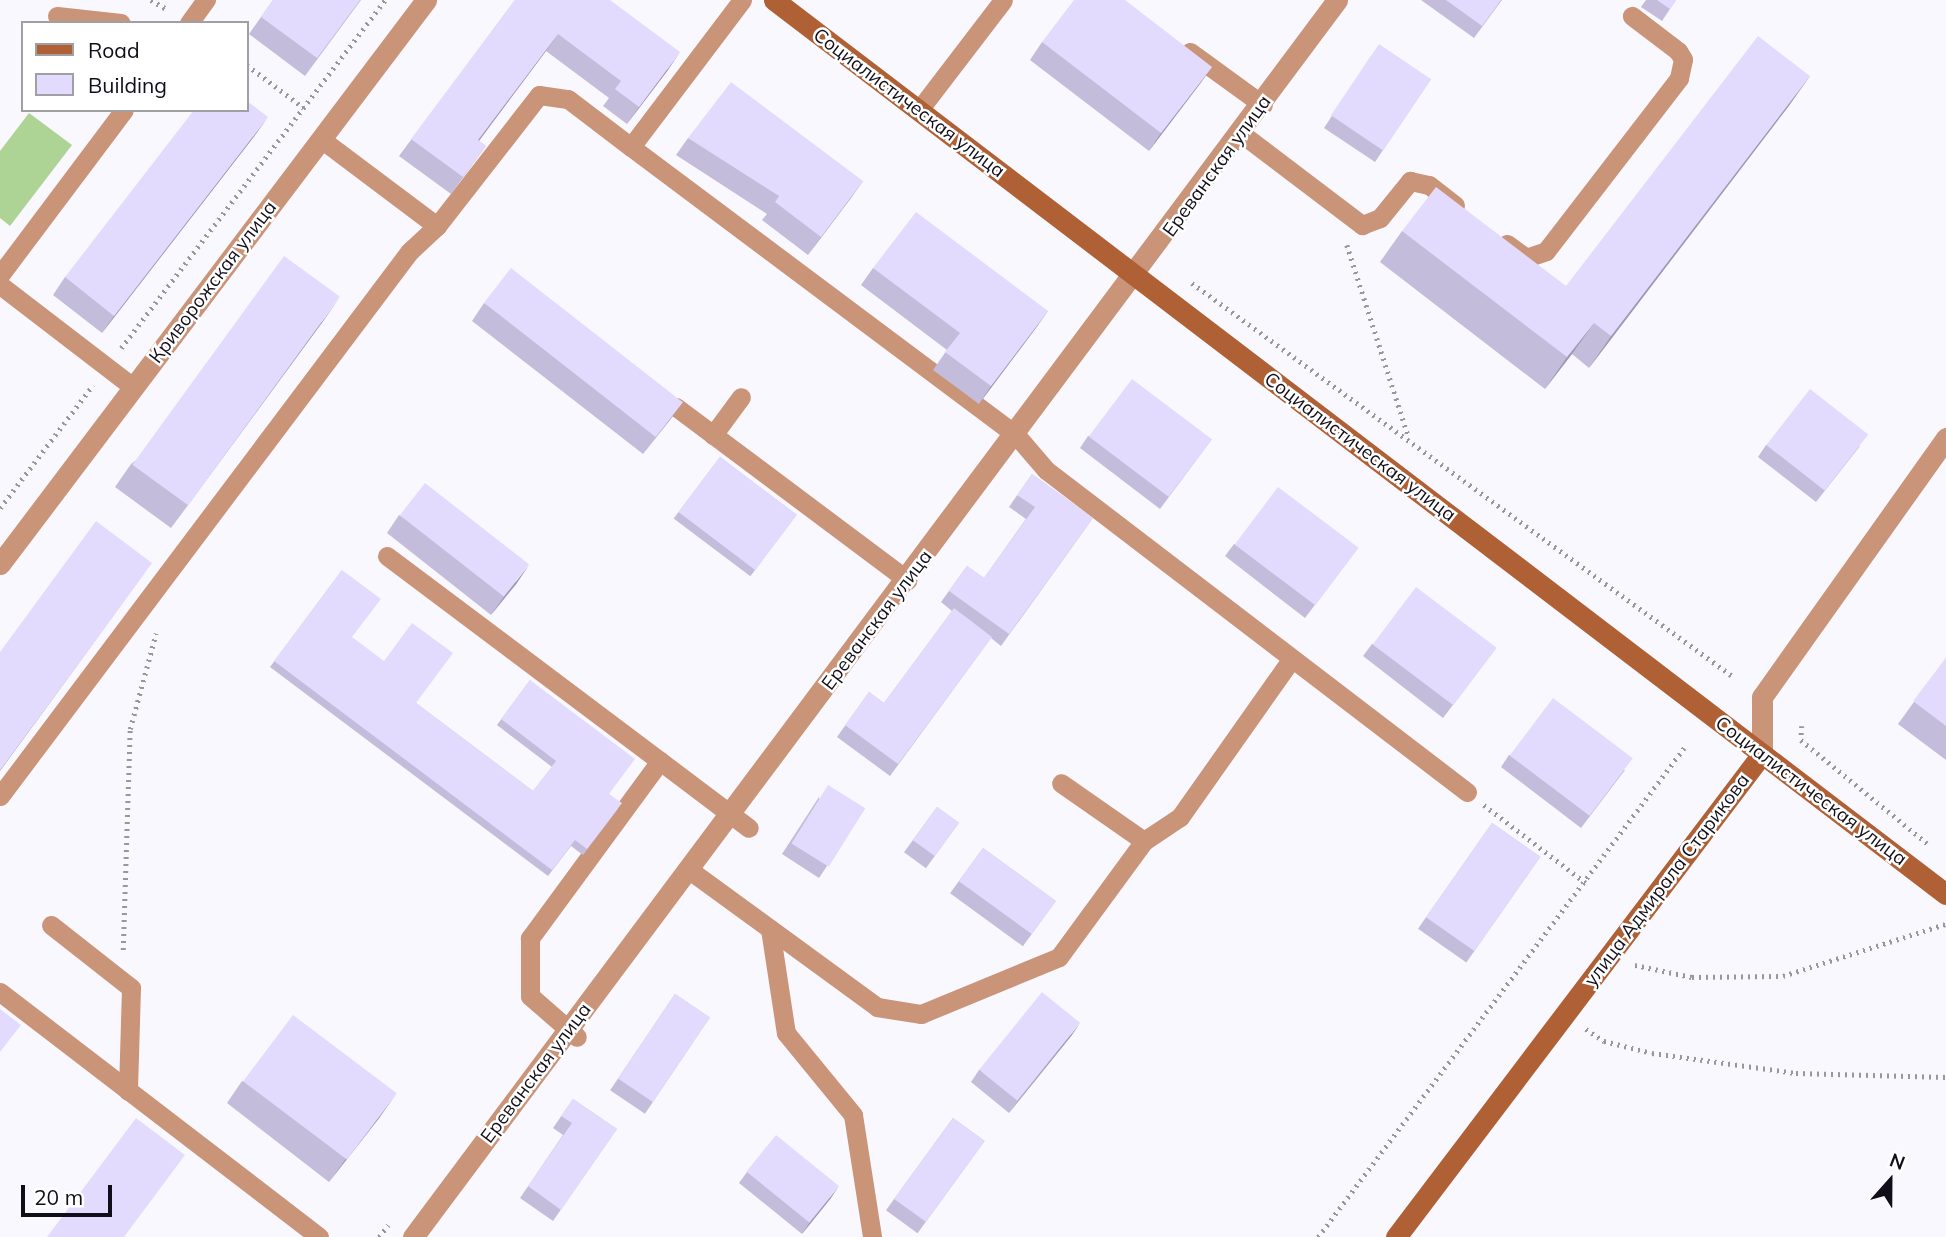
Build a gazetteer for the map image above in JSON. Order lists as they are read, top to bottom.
{
  "streets": {
    "street": [
      "Социалистическая улица",
      "Ереванская улица",
      "Криворожская улица",
      "улица Адмирала Старикова"
    ]
  },
  "crossings": [
    ["Социалистическая улица", "Ереванская улица"],
    ["Социалистическая улица", "улица Адмирала Старикова"]
  ],
  "legend": ["Road", "Building"],
  "scale_bar": "20 m",
  "north": "top"
}
